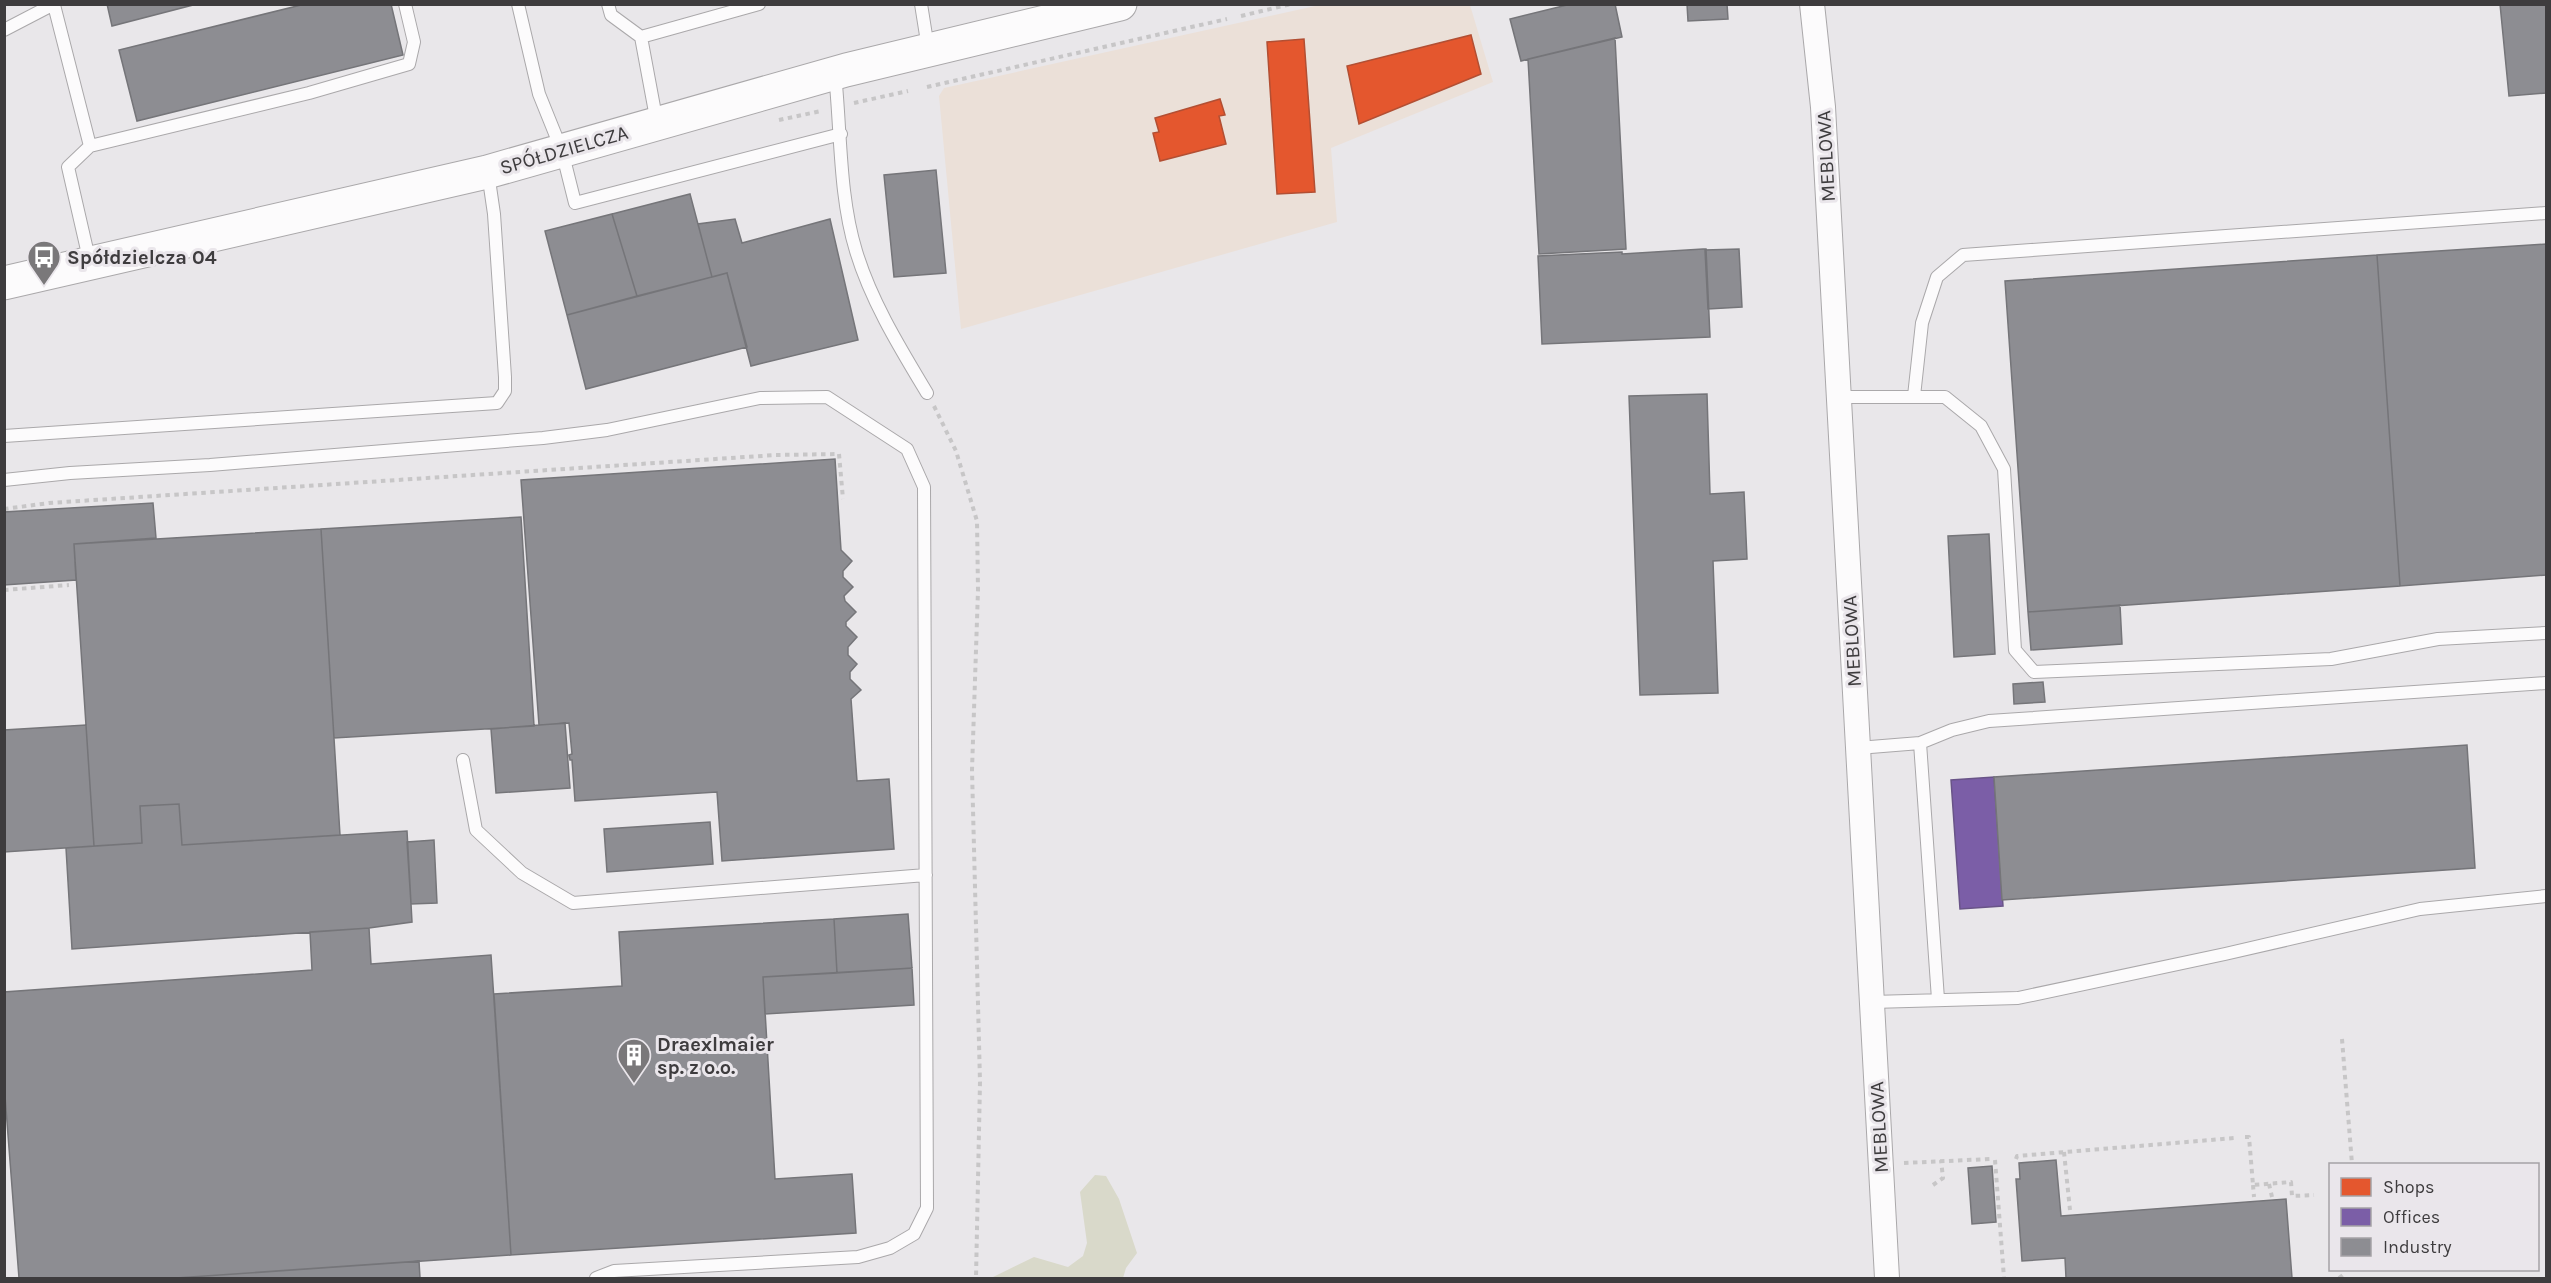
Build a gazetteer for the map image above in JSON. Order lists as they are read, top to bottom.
{
  "streets": {
    "street": ["SPÓŁDZIELCZA", "MEBLOWA"]
  },
  "places": {
    "bus stop": ["Spółdzielcza 04"],
    "building": ["Draexlmaier sp. z o.o."]
  },
  "legend": ["Shops", "Offices", "Industry"]
}
